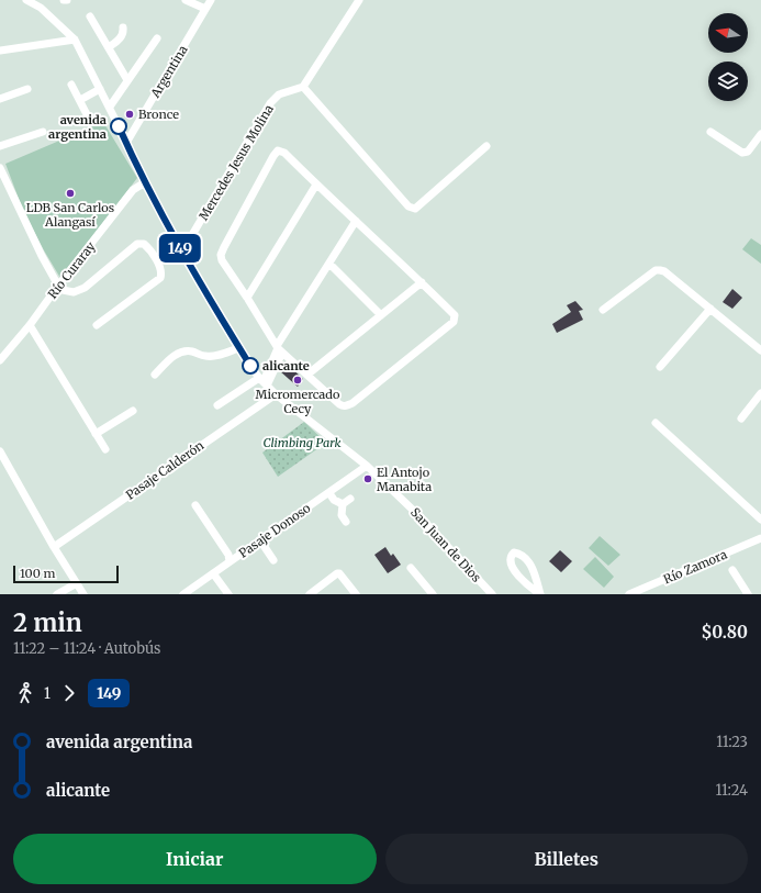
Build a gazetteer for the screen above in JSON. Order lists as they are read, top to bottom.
{
  "streets": {
    "street": [
      "Argentina",
      "Mercedes Jesus Molina",
      "Río Curaray",
      "Pasaje Calderón",
      "Pasaje Donoso",
      "San Juan de Dios",
      "Río Zamora"
    ]
  },
  "crossings": [
    ["Argentina", "San Juan de Dios"],
    ["Mercedes Jesus Molina", "San Juan de Dios"],
    ["Río Curaray", "San Juan de Dios"],
    ["Pasaje Calderón", "San Juan de Dios"],
    ["Pasaje Donoso", "San Juan de Dios"]
  ],
  "parks": ["Climbing Park"],
  "places": [
    "Bronce",
    "avenida argentina",
    "LDB San Carlos Alangasí",
    "alicante",
    "Micromercado Cecy",
    "El Antojo Manabita"
  ],
  "lines": ["bus line 149"],
  "scale_bar": "100 m",
  "north": "left",
  "page": {
    "on_map": "149",
    "scale": "100 m",
    "heading": ["2 min", "11:22 – 11:24 · Autobús", "$0.80"],
    "legs": ["1", "149"],
    "list": [
      {
        "name": "avenida argentina",
        "value": "11:23"
      },
      {
        "name": "alicante",
        "value": "11:24"
      }
    ],
    "buttons": ["Iniciar", "Billetes"]
  }
}
